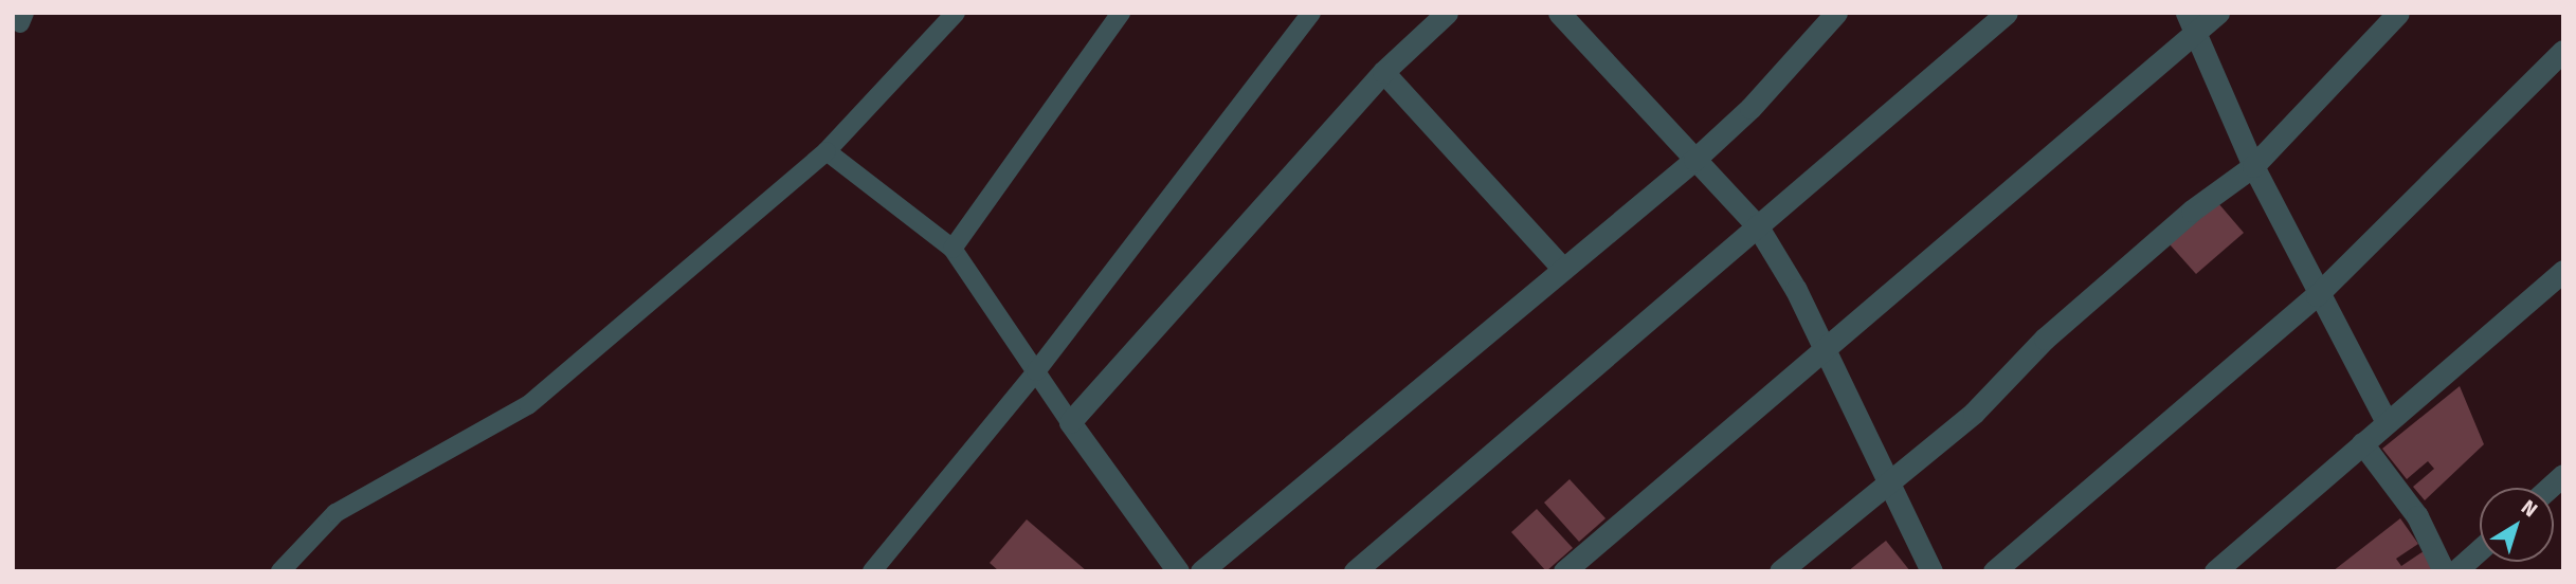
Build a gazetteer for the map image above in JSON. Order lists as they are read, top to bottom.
{
  "north": "top right"
}
